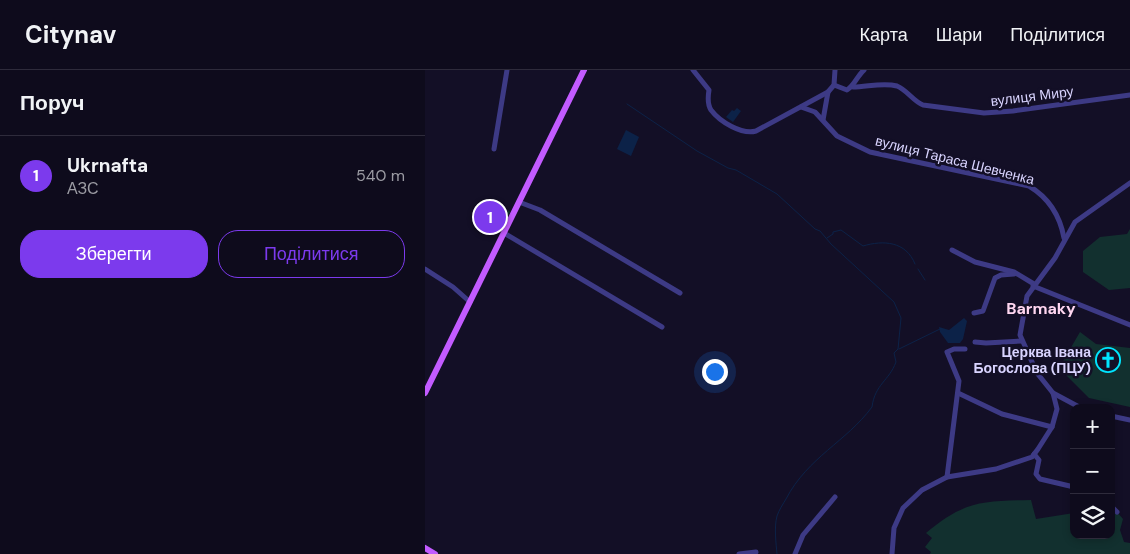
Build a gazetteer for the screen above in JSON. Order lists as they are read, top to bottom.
{
  "streets": {
    "street": ["вулиця Миру", "вулиця Тараса Шевченка"]
  },
  "districts": ["Barmaky"],
  "places": {
    "church": ["Церква Івана Богослова (ПЦУ)"]
  },
  "page": {
    "header": "Citynav",
    "nav": ["Карта", "Шари", "Поділитися"],
    "heading": "Поруч",
    "list": [
      {
        "mark": "1",
        "name": "Ukrnafta",
        "note": "АЗС",
        "value": "540 m"
      }
    ],
    "pins": "1",
    "buttons": ["Зберегти", "Поділитися"],
    "map_buttons": ["+", "−"]
  }
}
